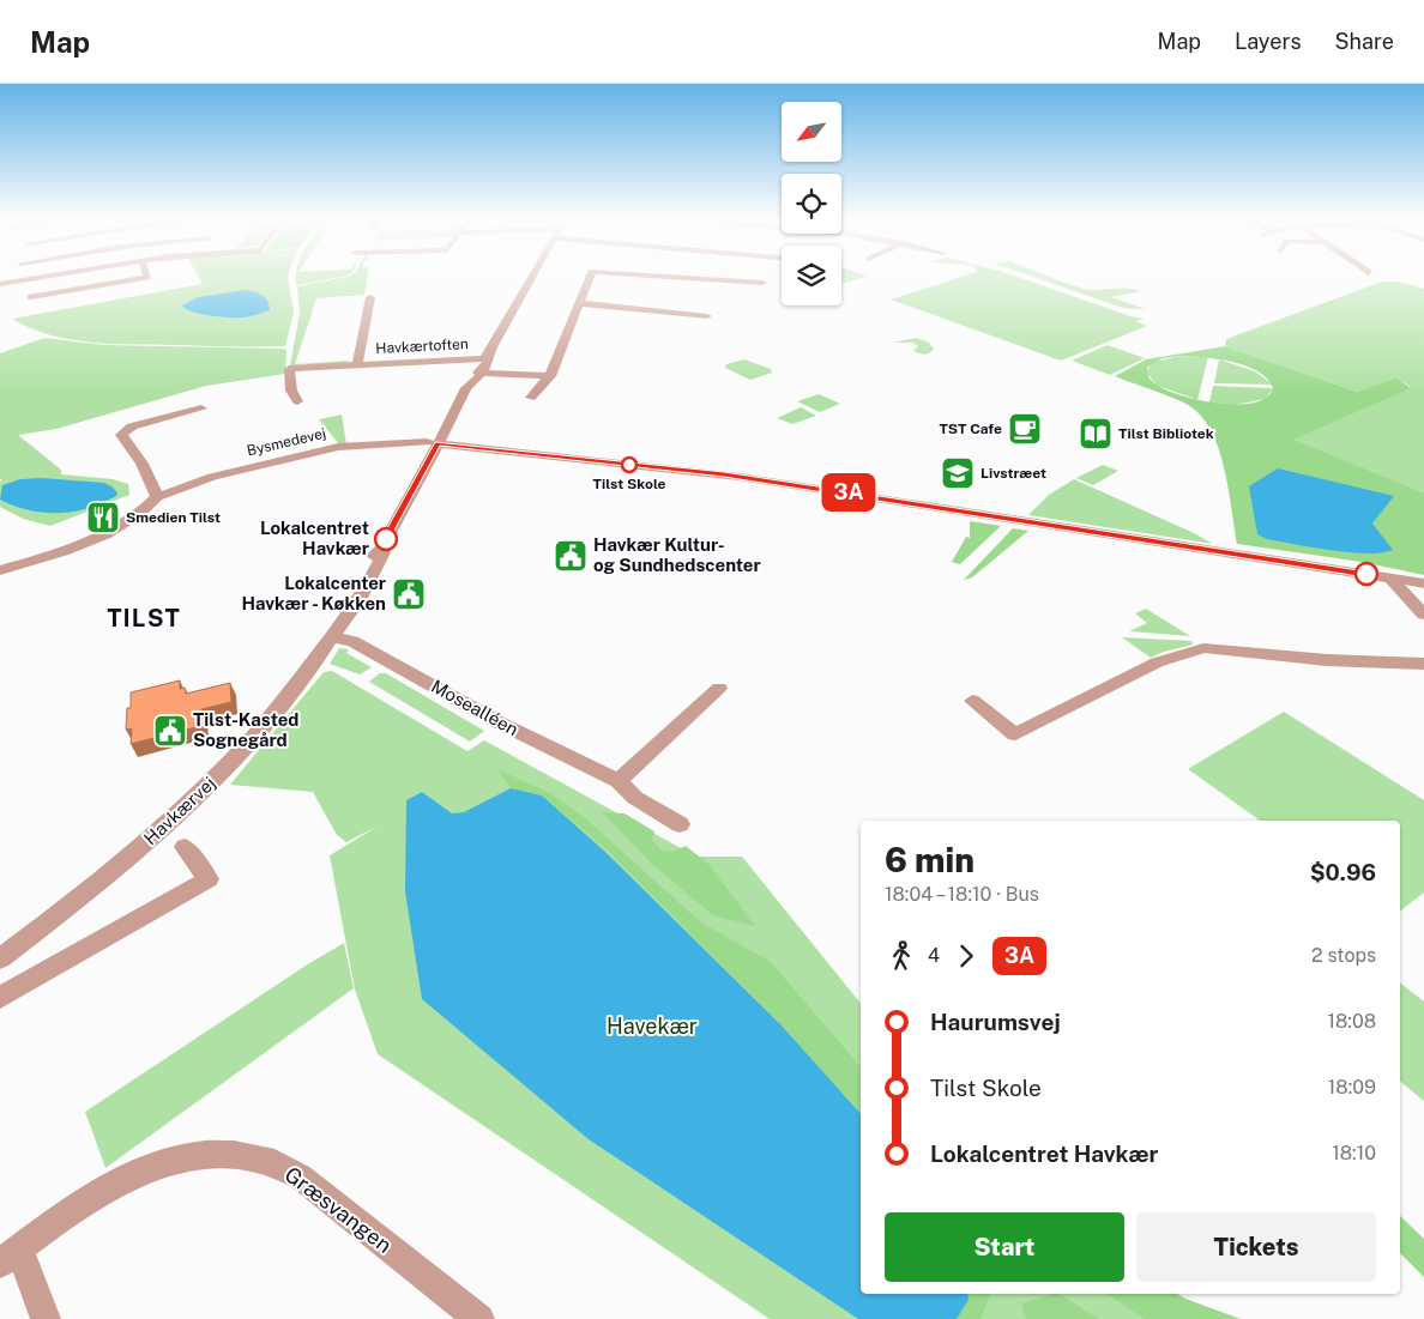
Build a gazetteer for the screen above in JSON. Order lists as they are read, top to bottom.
{
  "streets": {
    "street": [
      "Havkærtoften",
      "Bysmedevej",
      "Mosealléen",
      "Havkærvej",
      "Græsvangen"
    ]
  },
  "crossings": [
    ["Havkærtoften", "Havkærvej"],
    ["Bysmedevej", "Havkærvej"],
    ["Mosealléen", "Havkærvej"]
  ],
  "districts": ["TILST"],
  "parks": ["Havekær"],
  "places": {
    "cafe": ["TST Cafe"],
    "library": ["Tilst Bibliotek"],
    "other": ["Tilst Skole", "Lokalcentret Havkær"],
    "school or university": ["Livstræet"],
    "restaurant": ["Smedien Tilst"],
    "public building": ["Havkær Kultur- og Sundhedscenter", "Lokalcenter Havkær - Køkken", "Tilst-Kasted Sognegård"]
  },
  "lines": ["bus line 3A"],
  "north": "bottom left",
  "page": {
    "header": "Map",
    "nav": ["Map", "Layers", "Share"],
    "on_map": "3A",
    "heading": ["6 min", "18:04 – 18:10 · Bus", "$0.96"],
    "legs": ["4", "3A", "2 stops"],
    "list": [
      {
        "name": "Haurumsvej",
        "value": "18:08"
      },
      {
        "name": "Tilst Skole",
        "value": "18:09"
      },
      {
        "name": "Lokalcentret Havkær",
        "value": "18:10"
      }
    ],
    "buttons": ["Start", "Tickets"]
  }
}
